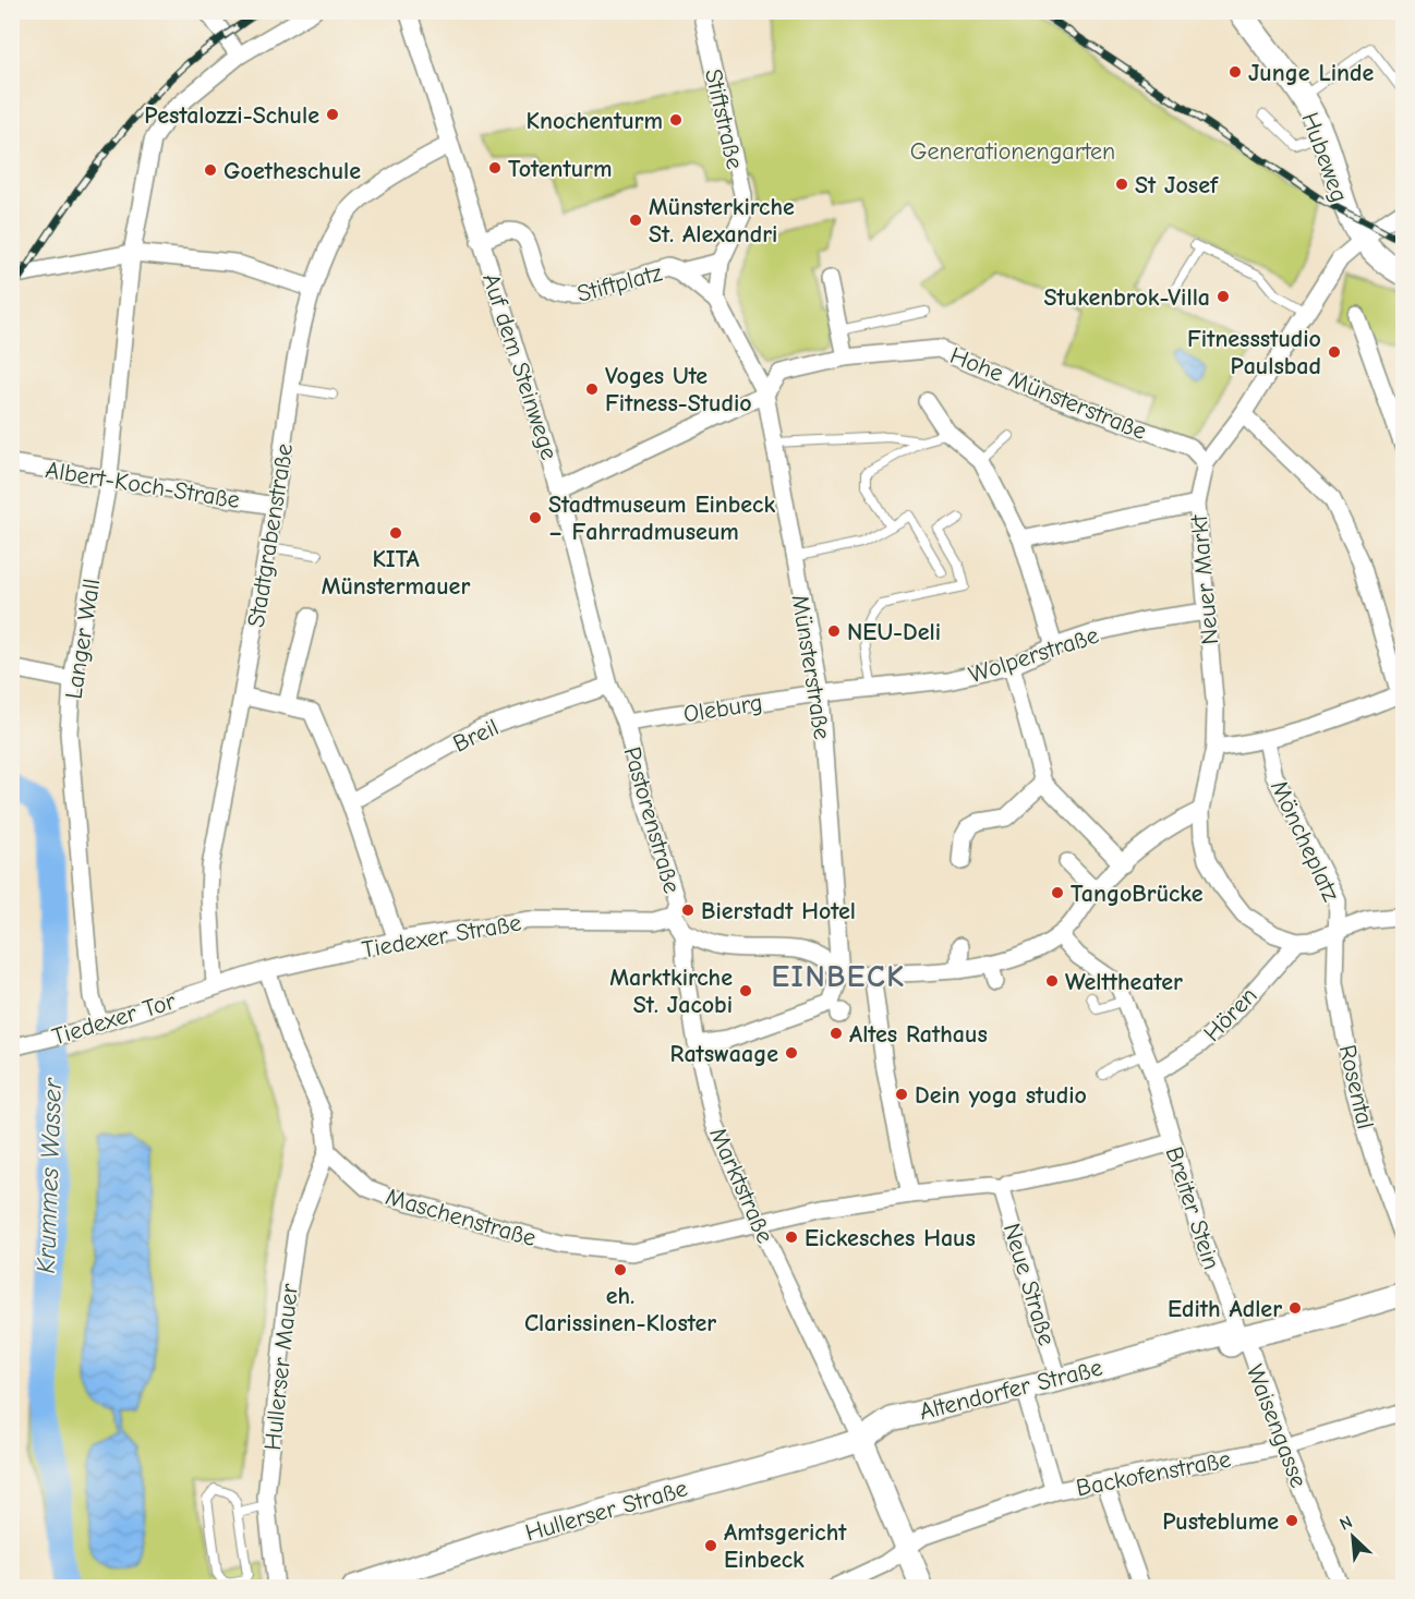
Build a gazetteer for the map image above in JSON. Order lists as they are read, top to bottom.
{
  "streets": {
    "main road": ["Hubeweg", "Altendorfer Straße", "Hullerser Straße"],
    "street": [
      "Stiftstraße",
      "Stiftplatz",
      "Auf dem Steinwege",
      "Hohe Münsterstraße",
      "Albert-Koch-Straße",
      "Stadtgrabenstraße",
      "Neuer Markt",
      "Langer Wall",
      "Wolperstraße",
      "Münsterstraße",
      "Oleburg",
      "Breil",
      "Pastorenstraße",
      "Möncheplatz",
      "Tiedexer Straße",
      "Hören",
      "Tiedexer Tor",
      "Rosental",
      "Marktstraße",
      "Breiter Stein",
      "Maschenstraße",
      "Neue Straße",
      "Hullerser Mauer",
      "Waisengasse",
      "Backofenstraße"
    ]
  },
  "crossings": [
    ["Stiftstraße", "Stiftplatz"],
    ["Hubeweg", "Neuer Markt"],
    ["Stiftplatz", "Auf dem Steinwege"],
    ["Stiftplatz", "Münsterstraße"],
    ["Auf dem Steinwege", "Stadtgrabenstraße"],
    ["Auf dem Steinwege", "Oleburg"],
    ["Auf dem Steinwege", "Breil"],
    ["Auf dem Steinwege", "Pastorenstraße"],
    ["Hohe Münsterstraße", "Neuer Markt"],
    ["Albert-Koch-Straße", "Stadtgrabenstraße"],
    ["Albert-Koch-Straße", "Langer Wall"],
    ["Stadtgrabenstraße", "Tiedexer Straße"],
    ["Stadtgrabenstraße", "Tiedexer Tor"],
    ["Neuer Markt", "Wolperstraße"],
    ["Langer Wall", "Tiedexer Tor"],
    ["Wolperstraße", "Münsterstraße"],
    ["Wolperstraße", "Oleburg"],
    ["Münsterstraße", "Oleburg"],
    ["Oleburg", "Pastorenstraße"],
    ["Pastorenstraße", "Tiedexer Straße"],
    ["Möncheplatz", "Hören"],
    ["Möncheplatz", "Rosental"],
    ["Tiedexer Straße", "Tiedexer Tor"],
    ["Hören", "Breiter Stein"],
    ["Marktstraße", "Maschenstraße"],
    ["Marktstraße", "Altendorfer Straße"],
    ["Marktstraße", "Hullerser Straße"],
    ["Breiter Stein", "Maschenstraße"],
    ["Breiter Stein", "Altendorfer Straße"],
    ["Breiter Stein", "Waisengasse"],
    ["Maschenstraße", "Neue Straße"],
    ["Maschenstraße", "Hullerser Mauer"],
    ["Neue Straße", "Altendorfer Straße"],
    ["Altendorfer Straße", "Waisengasse"],
    ["Altendorfer Straße", "Hullerser Straße"],
    ["Waisengasse", "Backofenstraße"]
  ],
  "districts": ["EINBECK"],
  "water": ["Krummes Wasser"],
  "parks": ["Generationengarten"],
  "places": [
    "Junge Linde",
    "Pestalozzi-Schule",
    "Knochenturm",
    "Totenturm",
    "Goetheschule",
    "St Josef",
    "Münsterkirche St. Alexandri",
    "Stukenbrok-Villa",
    "Fitnessstudio Paulsbad",
    "Voges Ute Fitness-Studio",
    "Stadtmuseum Einbeck – Fahrradmuseum",
    "KITA Münstermauer",
    "NEU-Deli",
    "TangoBrücke",
    "Bierstadt Hotel",
    "Welttheater",
    "Marktkirche St. Jacobi",
    "Altes Rathaus",
    "Ratswaage",
    "Dein yoga studio",
    "Eickesches Haus",
    "eh. Clarissinen-Kloster",
    "Edith Adler",
    "Pusteblume",
    "Amtsgericht Einbeck"
  ],
  "north": "top left"
}
